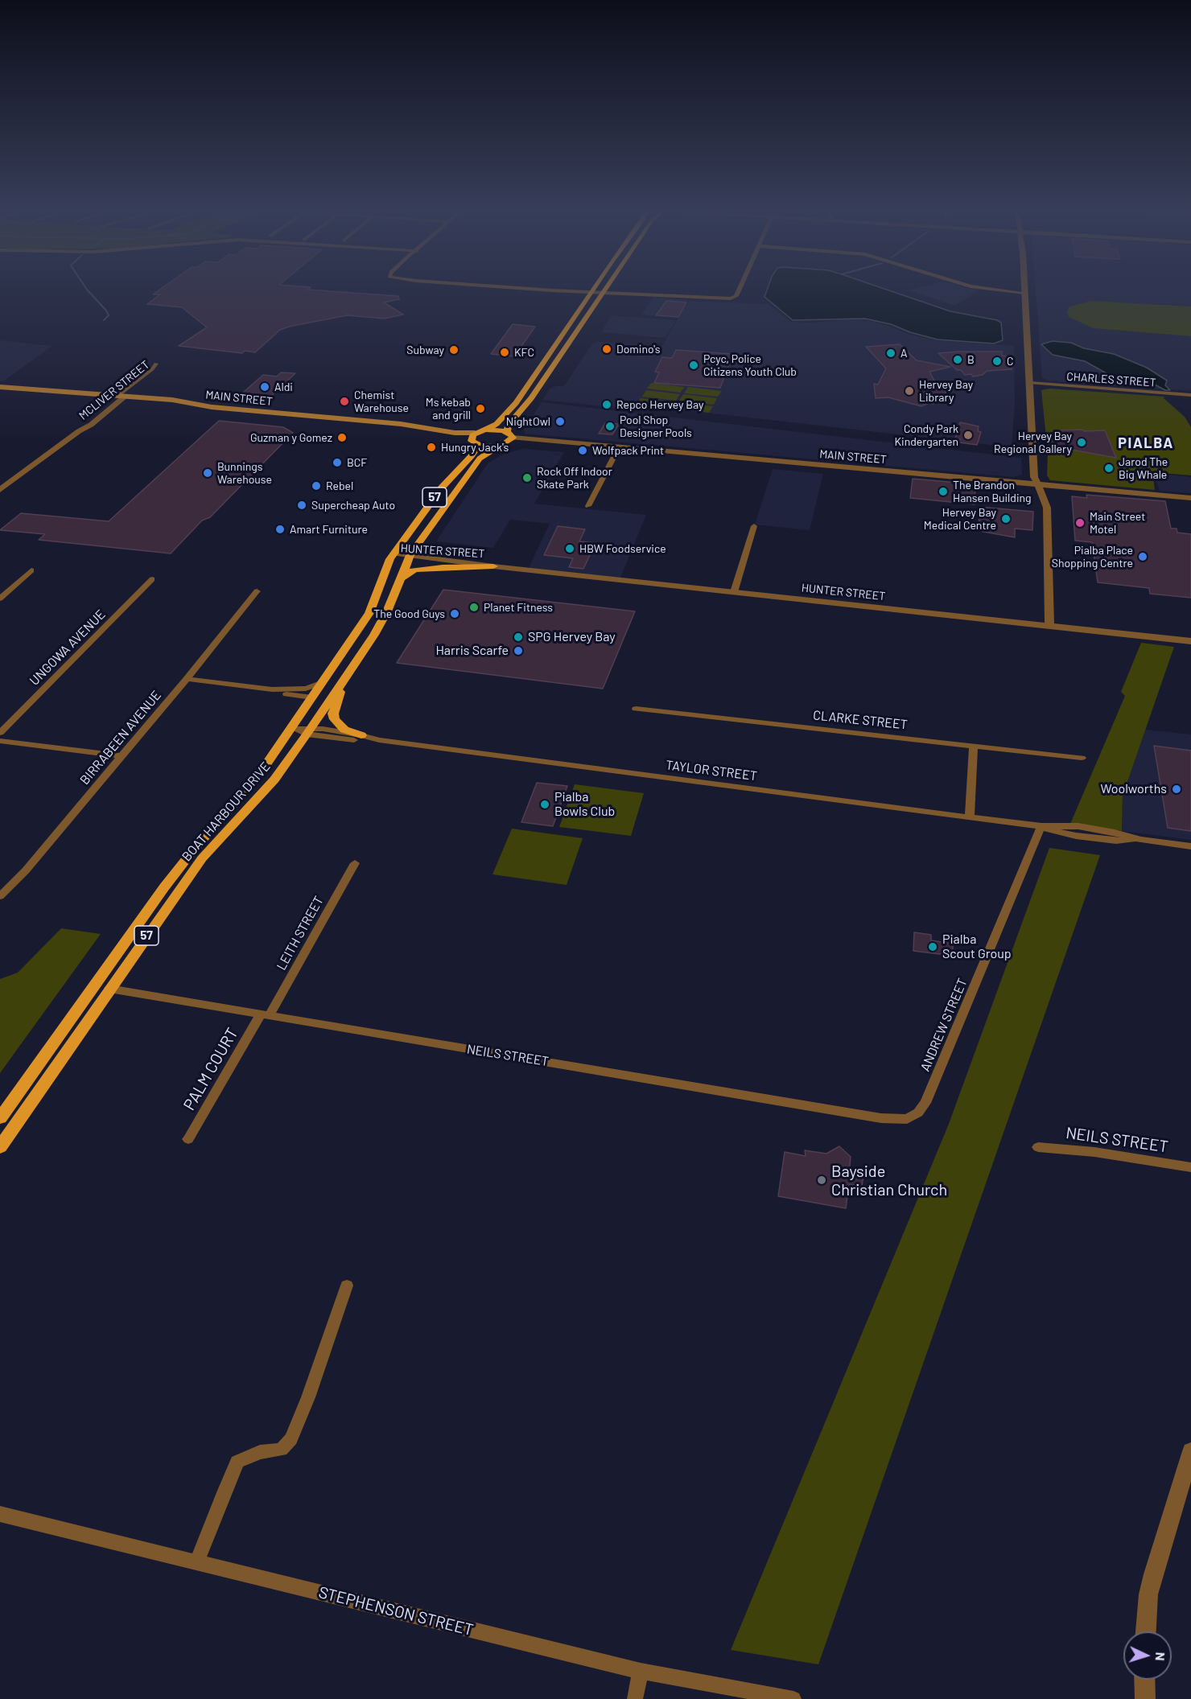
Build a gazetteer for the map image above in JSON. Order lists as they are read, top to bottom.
{
  "streets": {
    "main road": ["MAIN STREET", "57", "BOAT HARBOUR DRIVE"],
    "street": [
      "CHARLES STREET",
      "MCLIVER STREET",
      "HUNTER STREET",
      "UNGOWA AVENUE",
      "CLARKE STREET",
      "BIRRABEEN AVENUE",
      "TAYLOR STREET",
      "LEITH STREET",
      "ANDREW STREET",
      "NEILS STREET",
      "PALM COURT",
      "STEPHENSON STREET"
    ]
  },
  "crossings": [
    ["MCLIVER STREET", "MAIN STREET"],
    ["MAIN STREET", "57"],
    ["MAIN STREET", "BOAT HARBOUR DRIVE"],
    ["57", "BOAT HARBOUR DRIVE"],
    ["HUNTER STREET", "BOAT HARBOUR DRIVE"],
    ["TAYLOR STREET", "BOAT HARBOUR DRIVE"],
    ["TAYLOR STREET", "ANDREW STREET"],
    ["BOAT HARBOUR DRIVE", "NEILS STREET"],
    ["LEITH STREET", "NEILS STREET"],
    ["LEITH STREET", "PALM COURT"],
    ["ANDREW STREET", "NEILS STREET"],
    ["NEILS STREET", "PALM COURT"]
  ],
  "districts": ["PIALBA"],
  "places": [
    "Domino's",
    "Subway",
    "KFC",
    "A",
    "B",
    "C",
    "Pcyc, Police Citizens Youth Club",
    "Aldi",
    "Hervey Bay Library",
    "Chemist Warehouse",
    "Repco Hervey Bay",
    "Ms kebab and grill",
    "NightOwl",
    "Pool Shop Designer Pools",
    "Condy Park Kindergarten",
    "Guzman y Gomez",
    "Hervey Bay Regional Gallery",
    "Hungry Jack's",
    "Wolfpack Print",
    "BCF",
    "Jarod The Big Whale",
    "Bunnings Warehouse",
    "Rock Off Indoor Skate Park",
    "Rebel",
    "The Brandon Hansen Building",
    "Supercheap Auto",
    "Hervey Bay Medical Centre",
    "Main Street Motel",
    "Amart Furniture",
    "HBW Foodservice",
    "Pialba Place Shopping Centre",
    "Planet Fitness",
    "The Good Guys",
    "SPG Hervey Bay",
    "Harris Scarfe",
    "Woolworths",
    "Pialba Bowls Club",
    "Pialba Scout Group",
    "Bayside Christian Church"
  ],
  "north": "right"
}
